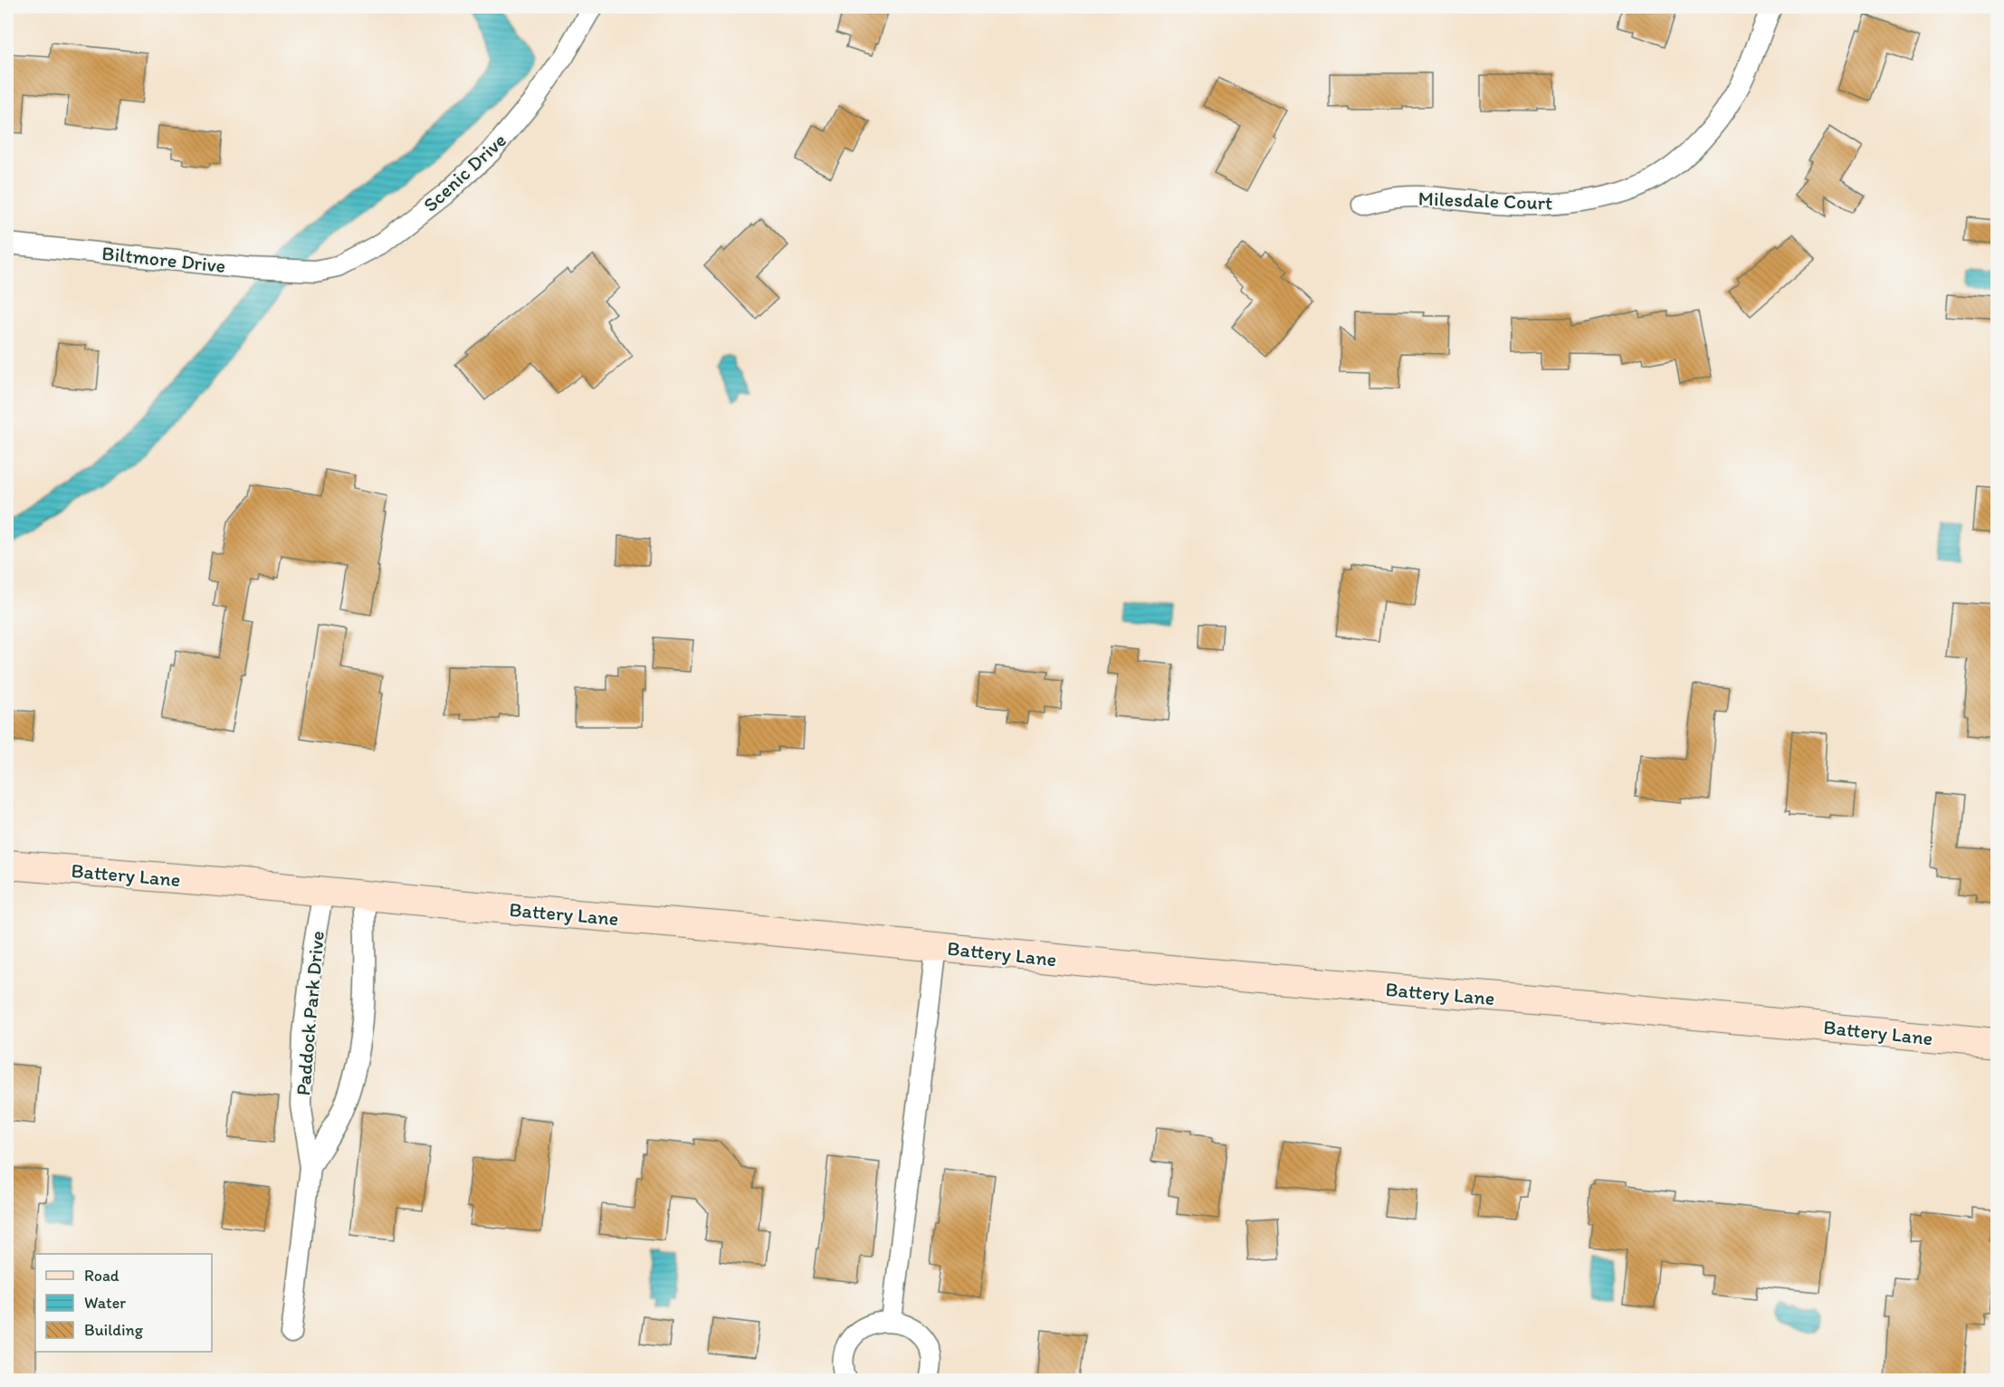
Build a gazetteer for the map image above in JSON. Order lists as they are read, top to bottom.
{
  "streets": {
    "main road": ["Battery Lane"],
    "street": [
      "Scenic Drive",
      "Milesdale Court",
      "Biltmore Drive",
      "Paddock Park Drive"
    ]
  },
  "crossings": [
    ["Scenic Drive", "Biltmore Drive"],
    ["Battery Lane", "Paddock Park Drive"]
  ],
  "legend": ["Road", "Water", "Building"]
}
